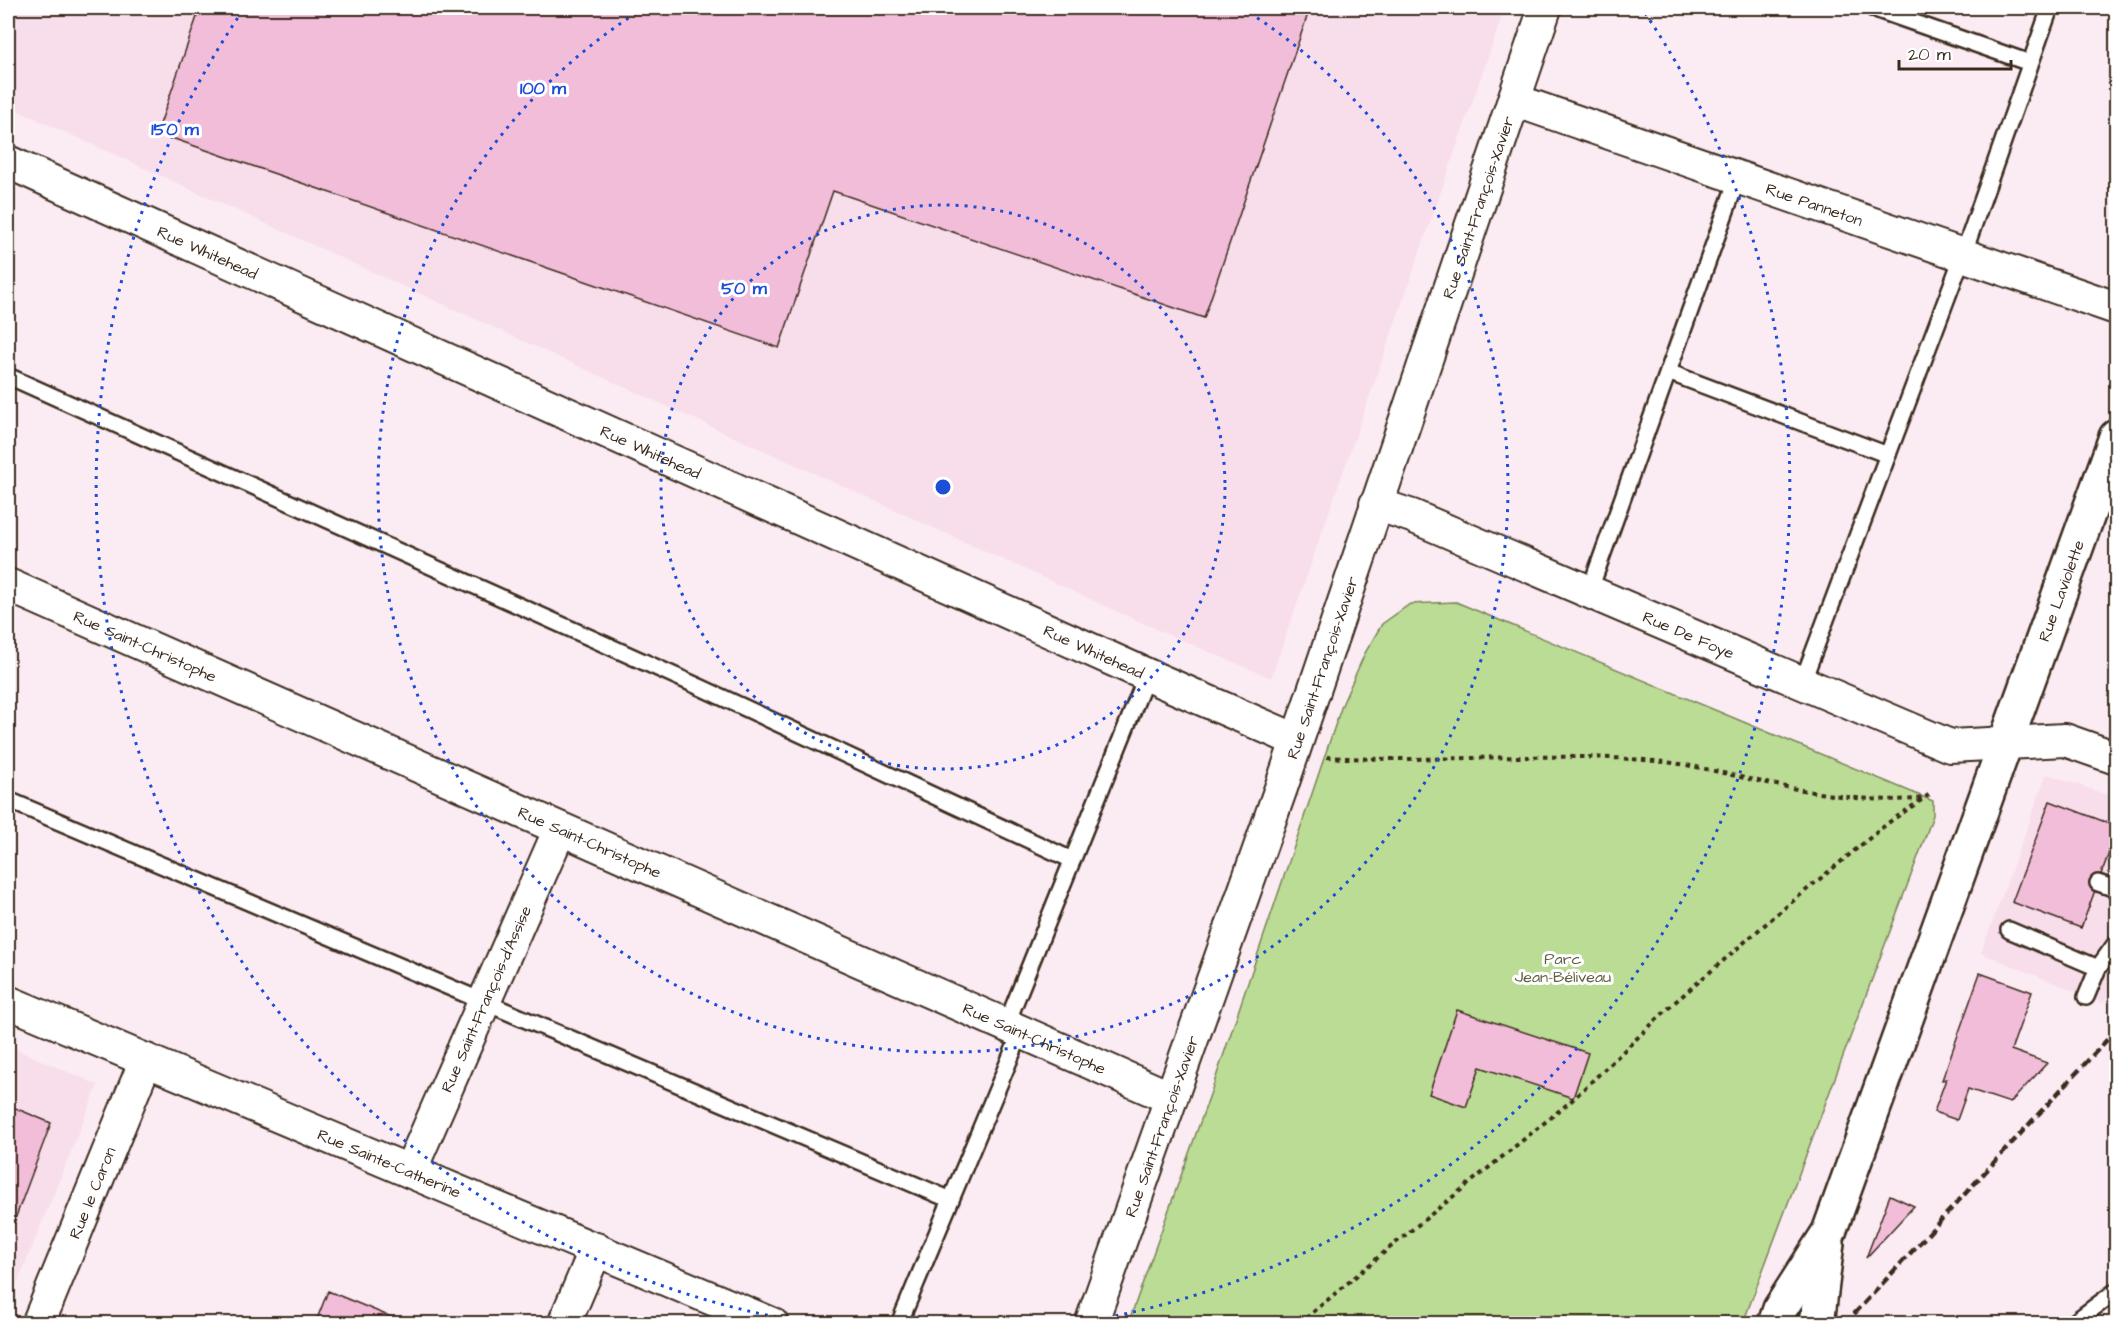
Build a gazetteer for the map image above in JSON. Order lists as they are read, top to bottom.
{
  "streets": {
    "main road": ["Rue Laviolette"],
    "street": [
      "Rue Panneton",
      "Rue Saint-François-Xavier",
      "Rue Whitehead",
      "Rue De Foye",
      "Rue Saint-Christophe",
      "Rue Saint-François-d'Assise",
      "Rue Sainte-Catherine",
      "Rue le Caron"
    ]
  },
  "crossings": [
    ["Rue Panneton", "Rue Saint-François-Xavier"],
    ["Rue Saint-François-Xavier", "Rue Whitehead"],
    ["Rue Saint-François-Xavier", "Rue De Foye"],
    ["Rue Saint-François-Xavier", "Rue Saint-Christophe"],
    ["Rue Laviolette", "Rue De Foye"],
    ["Rue Saint-Christophe", "Rue Saint-François-d'Assise"],
    ["Rue Saint-François-d'Assise", "Rue Sainte-Catherine"],
    ["Rue Sainte-Catherine", "Rue le Caron"]
  ],
  "parks": ["Parc Jean-Béliveau"],
  "scale_bar": "20 m",
  "rings": ["100 m", "150 m", "50 m"]
}
